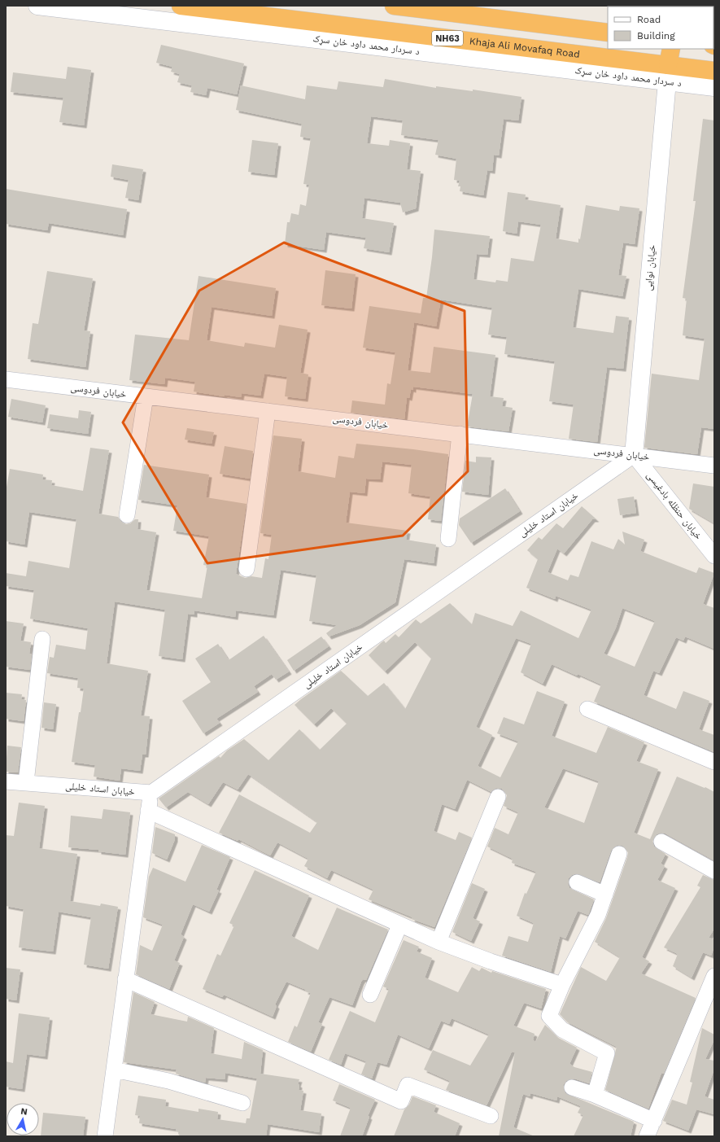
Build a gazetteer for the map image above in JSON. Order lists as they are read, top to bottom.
{
  "streets": {
    "highway": ["NH63", "Khaja Ali Movafaq Road"],
    "street": [
      "د سردار محمد داود خان سړک",
      "خیابان نوایی",
      "خیابان فردوسی",
      "خیابان حنظله بادغیسی",
      "خیابان استاد خلیلی"
    ]
  },
  "crossings": [
    ["د سردار محمد داود خان سړک", "Khaja Ali Movafaq Road"],
    ["د سردار محمد داود خان سړک", "خیابان نوایی"],
    ["Khaja Ali Movafaq Road", "خیابان نوایی"],
    ["خیابان نوایی", "خیابان فردوسی"],
    ["خیابان نوایی", "خیابان حنظله بادغیسی"],
    ["خیابان نوایی", "خیابان استاد خلیلی"],
    ["خیابان فردوسی", "خیابان حنظله بادغیسی"],
    ["خیابان فردوسی", "خیابان استاد خلیلی"],
    ["خیابان حنظله بادغیسی", "خیابان استاد خلیلی"]
  ],
  "legend": ["Road", "Building"],
  "north": "top"
}
